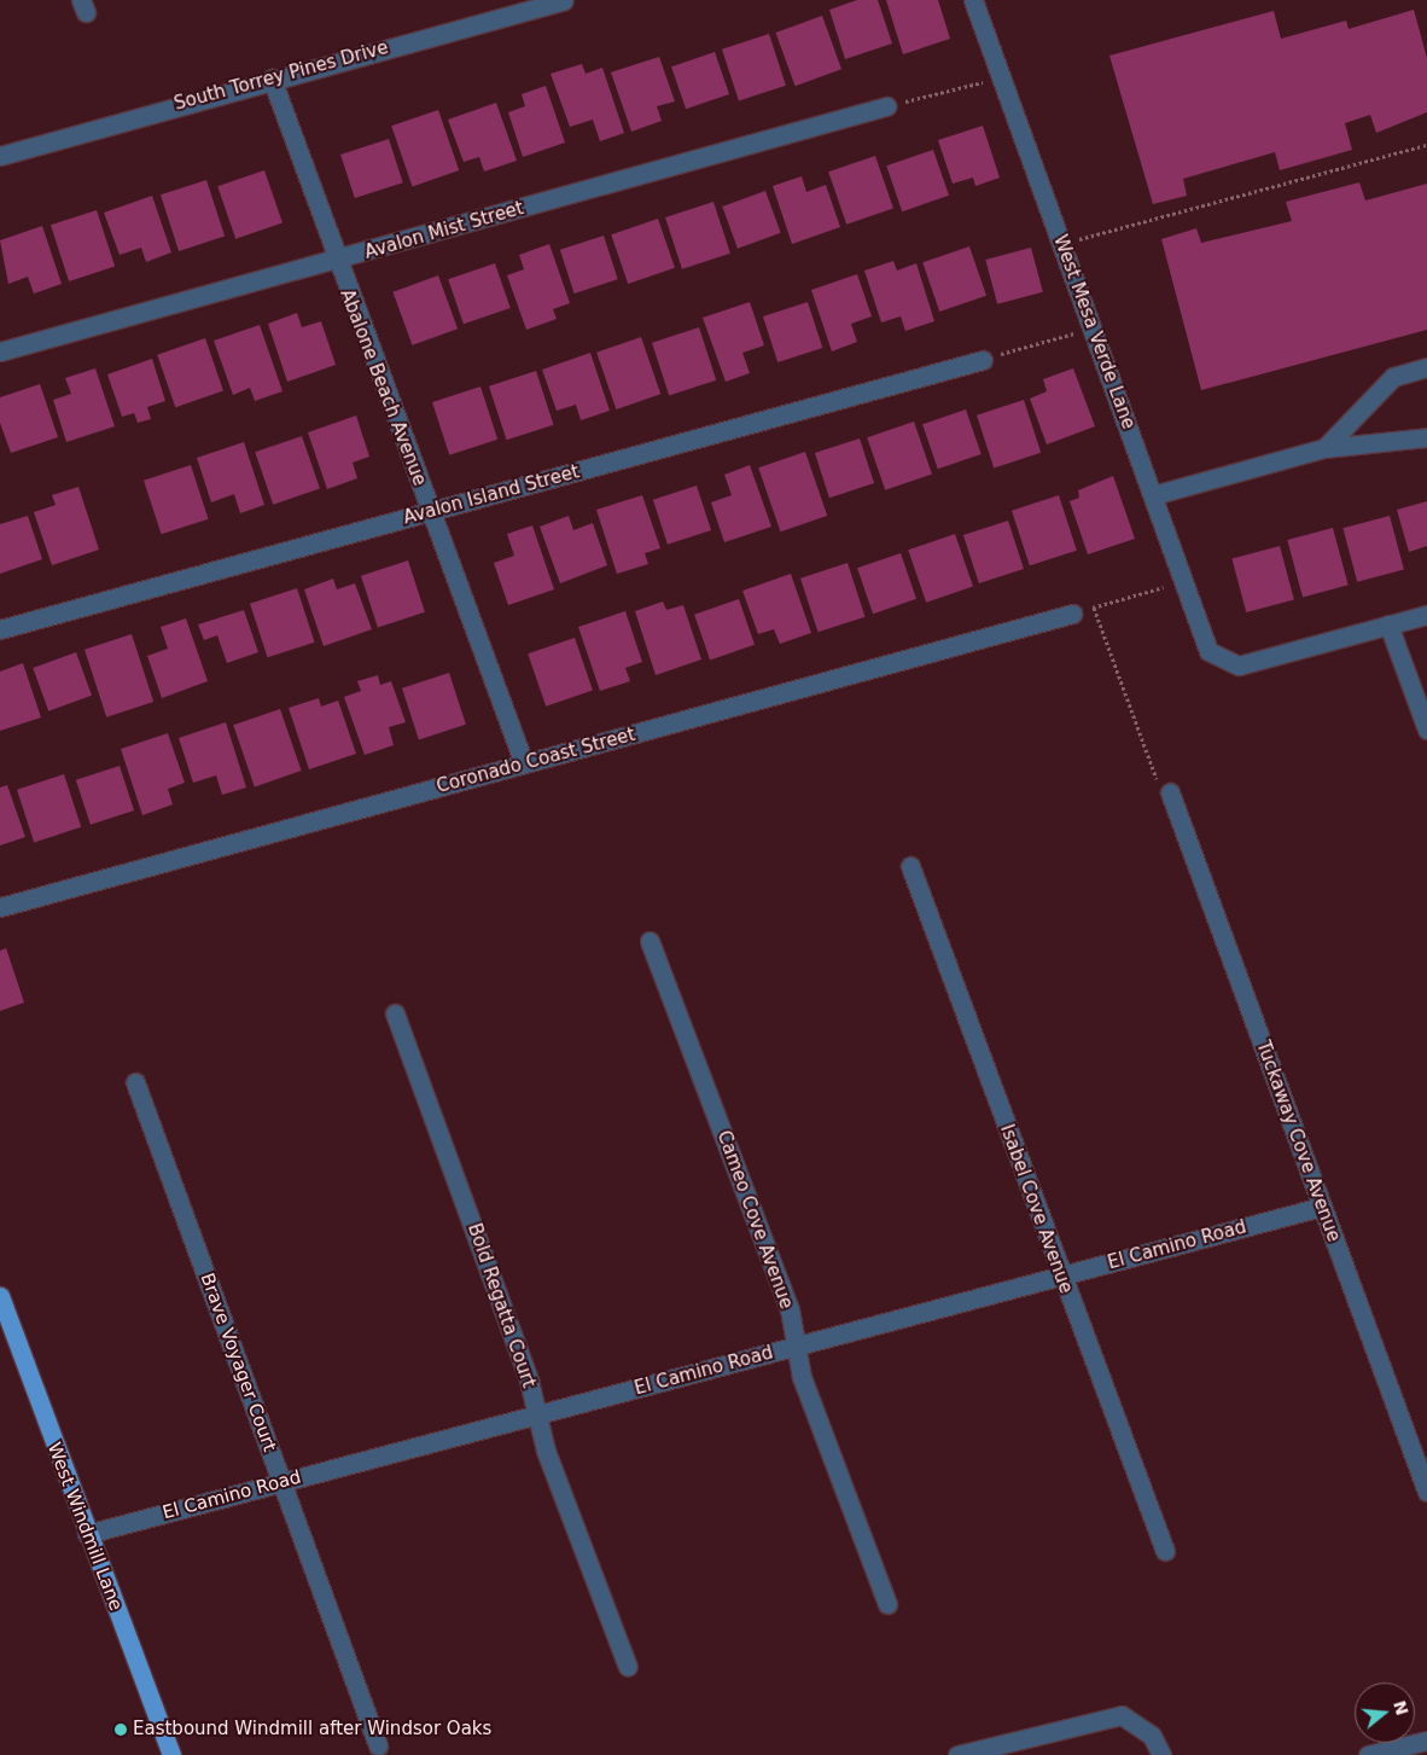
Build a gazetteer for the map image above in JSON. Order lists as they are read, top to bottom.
{
  "streets": {
    "main road": ["West Windmill Lane"],
    "street": [
      "South Torrey Pines Drive",
      "Avalon Mist Street",
      "West Mesa Verde Lane",
      "Abalone Beach Avenue",
      "Avalon Island Street",
      "Coronado Coast Street",
      "Tuckaway Cove Avenue",
      "Isabel Cove Avenue",
      "Cameo Cove Avenue",
      "El Camino Road",
      "Bold Regatta Court",
      "Brave Voyager Court"
    ]
  },
  "crossings": [
    ["South Torrey Pines Drive", "Abalone Beach Avenue"],
    ["Avalon Mist Street", "Abalone Beach Avenue"],
    ["Abalone Beach Avenue", "Avalon Island Street"],
    ["Abalone Beach Avenue", "Coronado Coast Street"],
    ["Tuckaway Cove Avenue", "El Camino Road"],
    ["Isabel Cove Avenue", "El Camino Road"],
    ["Cameo Cove Avenue", "El Camino Road"],
    ["El Camino Road", "Bold Regatta Court"],
    ["El Camino Road", "Brave Voyager Court"],
    ["El Camino Road", "West Windmill Lane"]
  ],
  "places": ["Eastbound Windmill after Windsor Oaks"],
  "north": "right"
}
